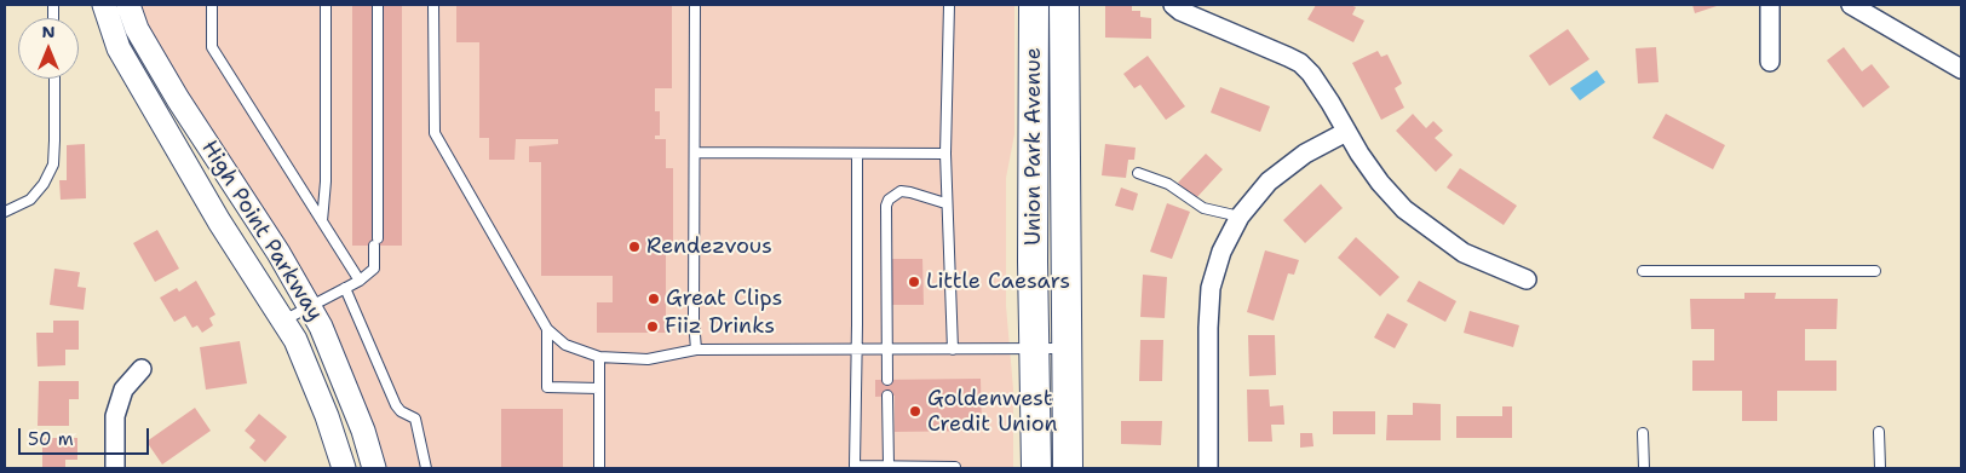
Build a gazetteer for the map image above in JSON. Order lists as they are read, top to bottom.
{
  "streets": {
    "main road": ["Union Park Avenue"],
    "street": ["High Point Parkway"]
  },
  "places": [
    "Rendezvous",
    "Little Caesars",
    "Great Clips",
    "Fiiz Drinks",
    "Goldenwest Credit Union"
  ],
  "scale_bar": "50 m",
  "north": "top"
}
